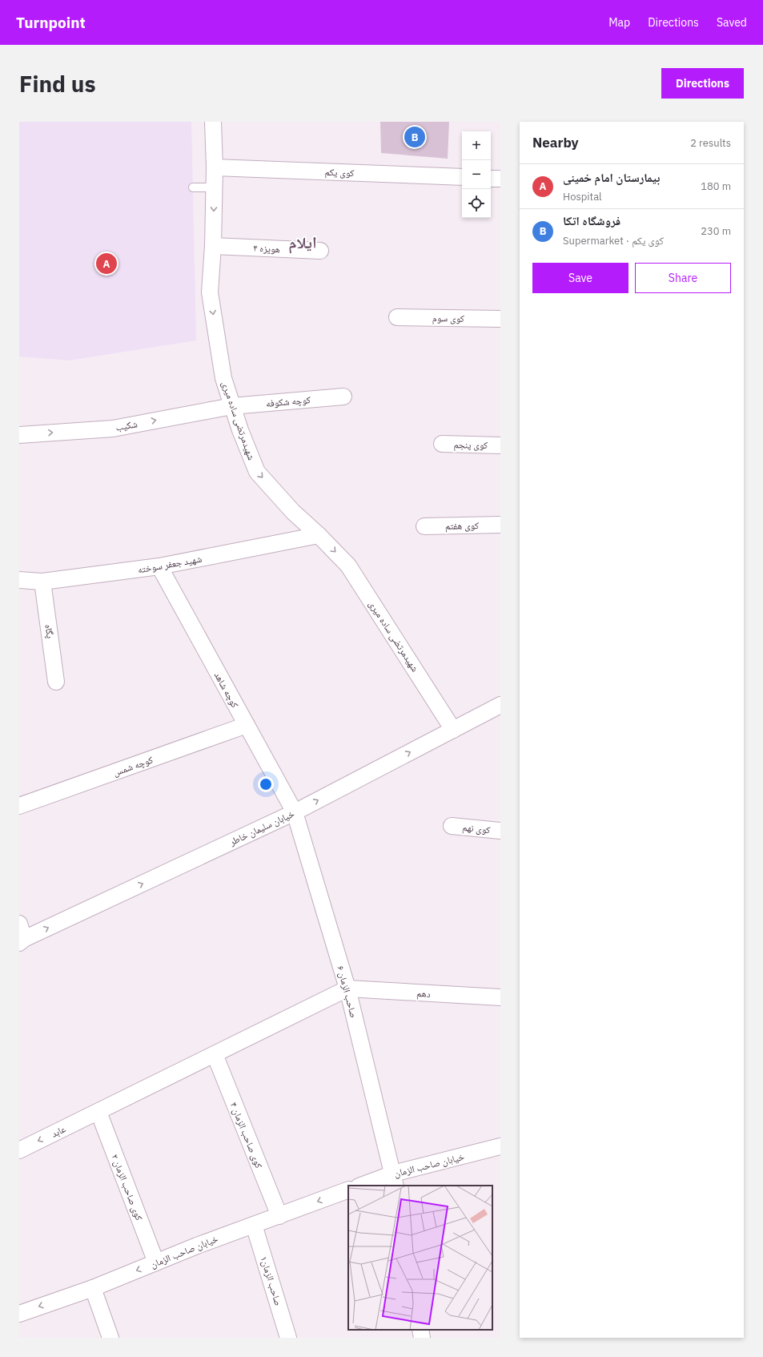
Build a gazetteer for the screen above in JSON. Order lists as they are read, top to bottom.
{
  "streets": {
    "street": [
      "کوی یکم",
      "هویزه ۴",
      "کوی سوم",
      "کوچه شکوفه",
      "شهیدمرتضی ساده میری",
      "شکیب",
      "کوی پنجم",
      "کوی هفتم",
      "شهید جعفر سوخته",
      "پگاه",
      "کوچه شاهد",
      "کوچه شمس",
      "خیابان سلیمان خاطر",
      "کوی نهم",
      "صاحب الزمان ۶",
      "دهم",
      "عابد",
      "کوی صاحب الزمان ۴",
      "خیابان صاحب الزمان",
      "کوی صاحب الزمان ۲",
      "صاحب الزمان۱"
    ]
  },
  "crossings": [
    ["کوی یکم", "شهیدمرتضی ساده میری"],
    ["هویزه ۴", "شهیدمرتضی ساده میری"],
    ["کوچه شکوفه", "شهیدمرتضی ساده میری"],
    ["کوچه شکوفه", "شکیب"],
    ["شهیدمرتضی ساده میری", "شکیب"],
    ["شهیدمرتضی ساده میری", "شهید جعفر سوخته"],
    ["شهیدمرتضی ساده میری", "خیابان سلیمان خاطر"],
    ["شهید جعفر سوخته", "پگاه"],
    ["شهید جعفر سوخته", "کوچه شاهد"],
    ["کوچه شاهد", "کوچه شمس"],
    ["کوچه شاهد", "خیابان سلیمان خاطر"],
    ["کوچه شاهد", "صاحب الزمان ۶"],
    ["خیابان سلیمان خاطر", "صاحب الزمان ۶"],
    ["صاحب الزمان ۶", "دهم"],
    ["صاحب الزمان ۶", "عابد"],
    ["صاحب الزمان ۶", "خیابان صاحب الزمان"],
    ["دهم", "عابد"],
    ["عابد", "کوی صاحب الزمان ۴"],
    ["عابد", "کوی صاحب الزمان ۲"],
    ["کوی صاحب الزمان ۴", "خیابان صاحب الزمان"],
    ["خیابان صاحب الزمان", "کوی صاحب الزمان ۲"],
    ["خیابان صاحب الزمان", "صاحب الزمان۱"]
  ],
  "one_way": [
    "شهیدمرتضی ساده میری",
    "شکیب",
    "خیابان سلیمان خاطر",
    "خیابان صاحب الزمان"
  ],
  "districts": ["ایلام"],
  "page": {
    "header": "Turnpoint",
    "nav": ["Map", "Directions", "Saved"],
    "buttons": [
      "Directions",
      ["Save", "Share"]
    ],
    "title": "Find us",
    "heading": ["Nearby", "2 results"],
    "pins": ["B", "A"],
    "map_buttons": ["+", "−"],
    "list": [
      {
        "mark": "A",
        "name": "بیمارستان امام خمینی",
        "note": "Hospital",
        "value": "180 m"
      },
      {
        "mark": "B",
        "name": "فروشگاه اتکا",
        "note": "Supermarket · کوی یکم",
        "value": "230 m"
      }
    ]
  }
}
